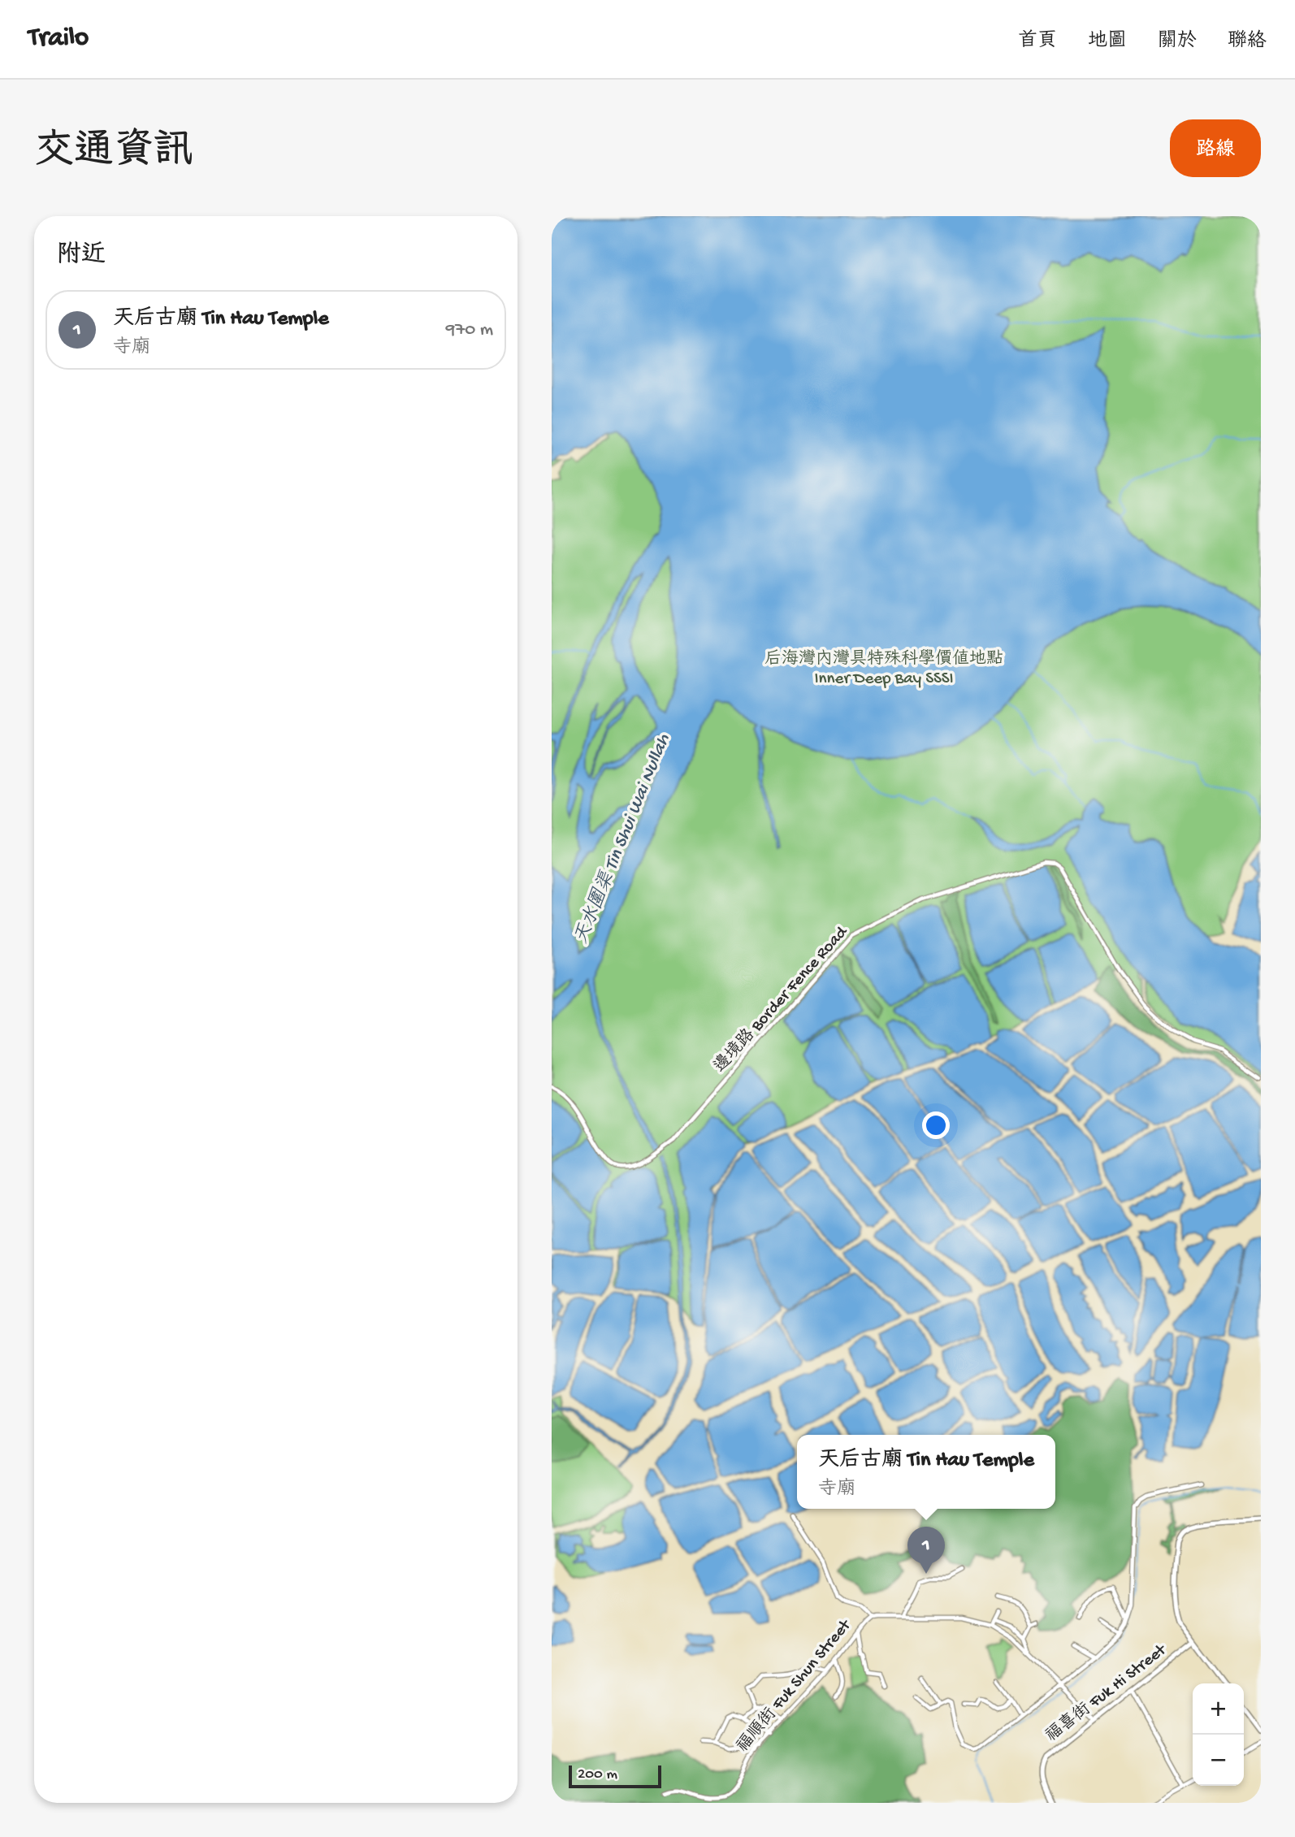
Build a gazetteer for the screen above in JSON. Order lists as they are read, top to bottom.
{
  "streets": {
    "street": ["邊境路 Border Fence Road", "福順街 Fuk Shun Street", "福喜街 Fuk Hi Street"]
  },
  "crossings": [
    ["福順街 Fuk Shun Street", "福喜街 Fuk Hi Street"]
  ],
  "water": ["天水圍渠 Tin Shui Wai Nullah"],
  "parks": ["后海灣內灣具特殊科學價值地點 Inner Deep Bay SSSI"],
  "scale_bar": "200 m",
  "page": {
    "header": "Trailo",
    "nav": [
      "首頁",
      "地圖",
      "關於",
      "聯絡"
    ],
    "title": "交通資訊",
    "buttons": "路線",
    "heading": "附近",
    "list": [
      {
        "mark": "1",
        "name": "天后古廟 Tin Hau Temple",
        "note": "寺廟",
        "value": "970 m"
      }
    ],
    "popup": ["天后古廟 Tin Hau Temple", "寺廟"],
    "pins": "1",
    "map_buttons": ["+", "−"],
    "scale": "200 m"
  }
}
